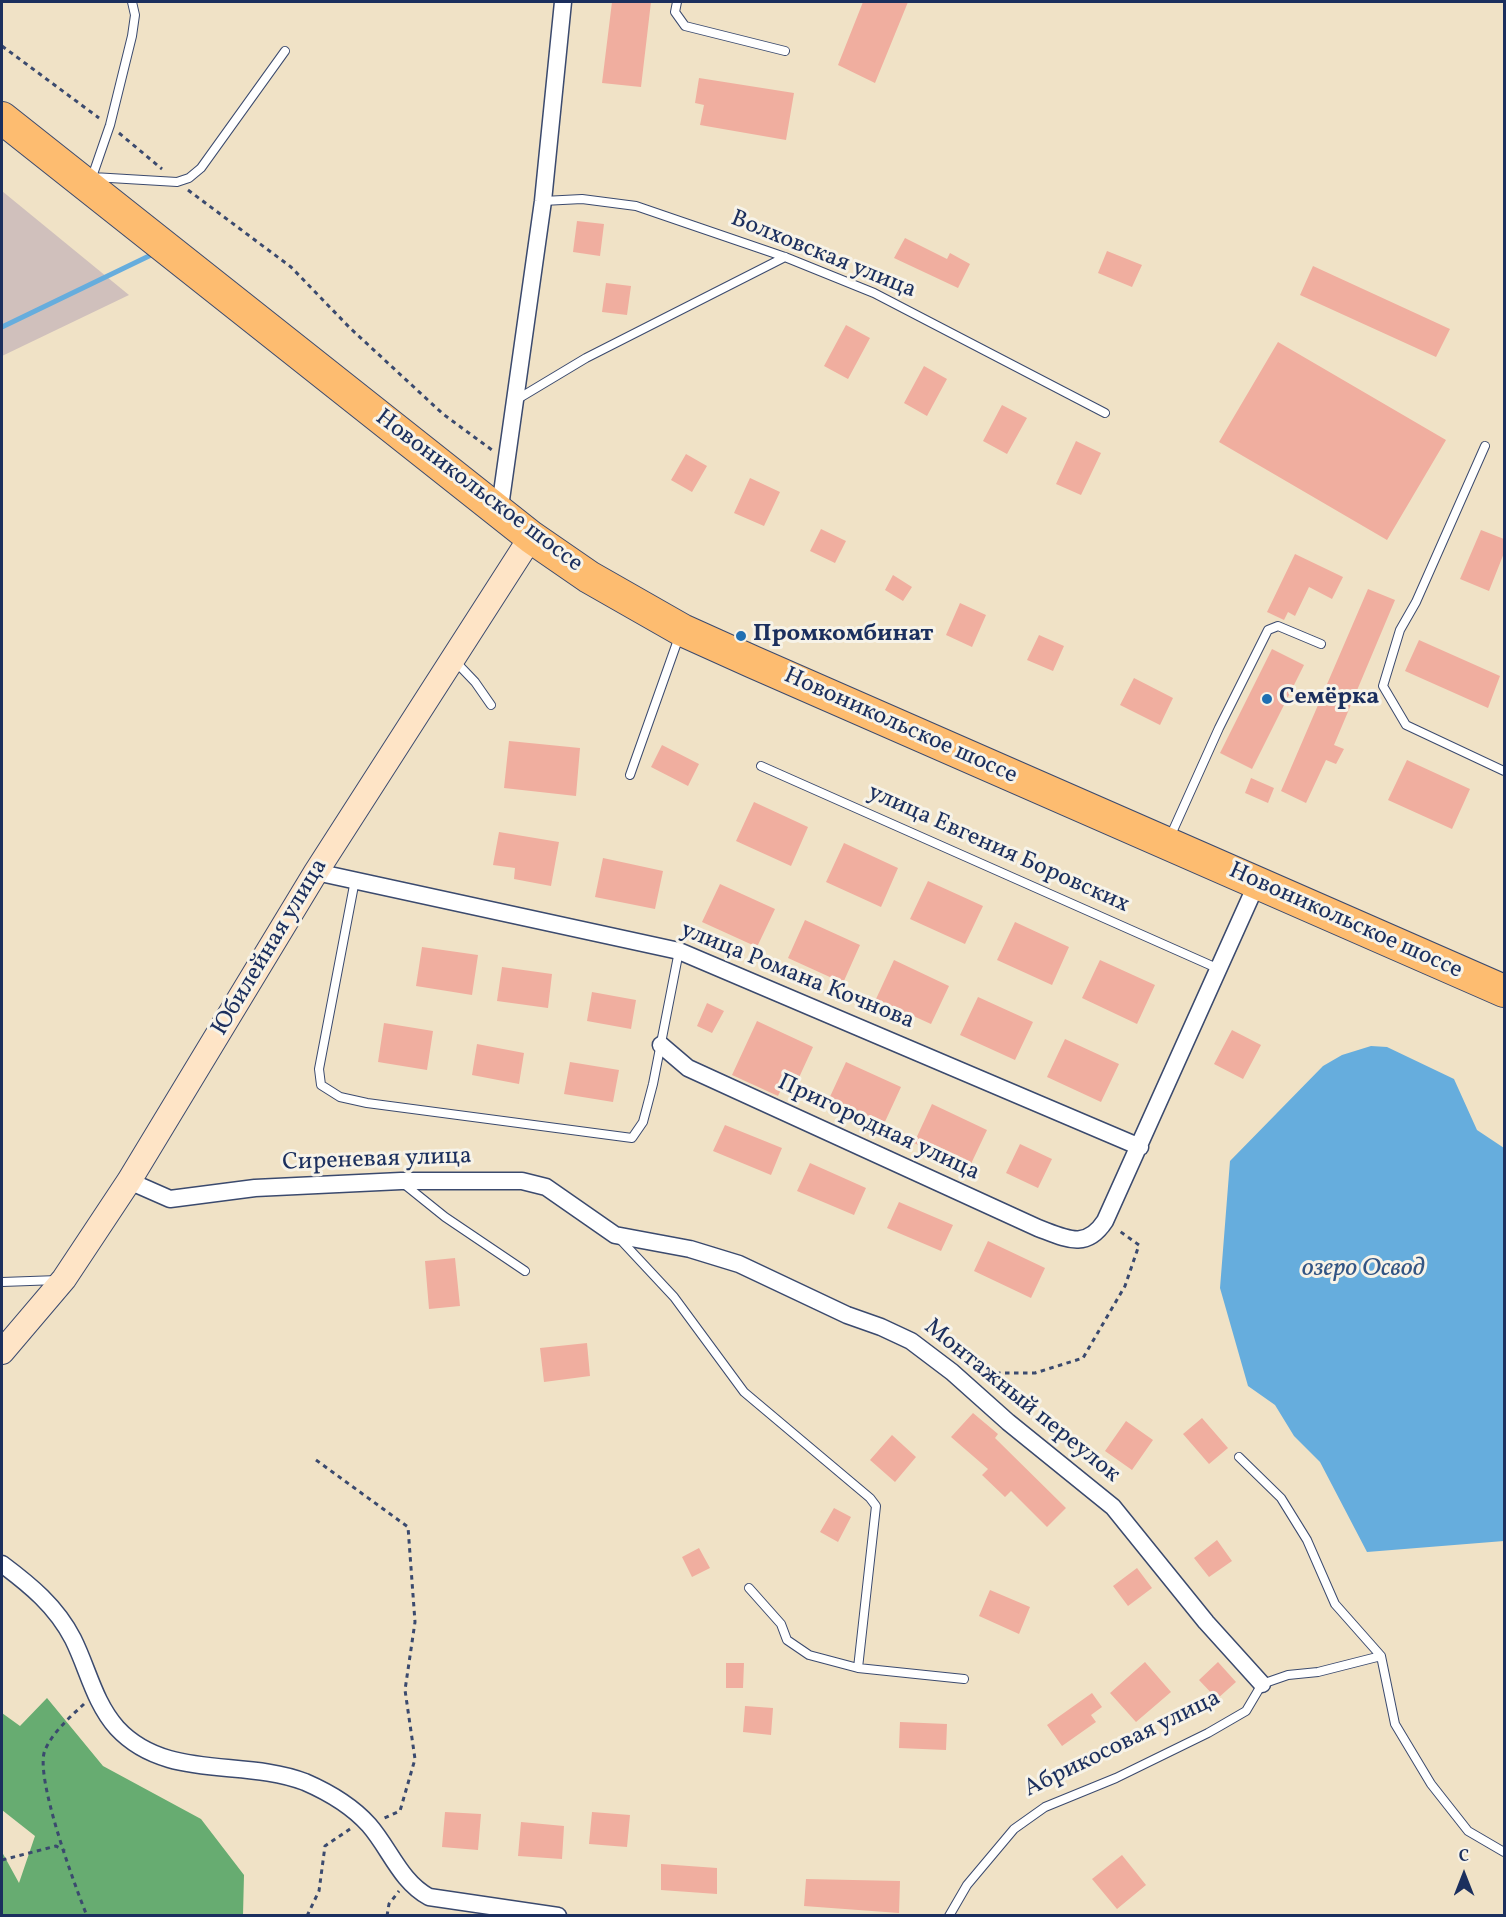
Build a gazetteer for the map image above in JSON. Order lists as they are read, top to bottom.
{
  "streets": {
    "highway": ["Новоникольское шоссе"],
    "street": [
      "Юбилейная улица",
      "улица Романа Кочнова",
      "Пригородная улица",
      "Сиреневая улица",
      "Монтажный переулок"
    ],
    "lane": ["Волховская улица", "улица Евгения Боровских", "Абрикосовая улица"]
  },
  "crossings": [
    ["Новоникольское шоссе", "Юбилейная улица"],
    ["Юбилейная улица", "улица Романа Кочнова"],
    ["Юбилейная улица", "Сиреневая улица"],
    ["Сиреневая улица", "Монтажный переулок"],
    ["Монтажный переулок", "Абрикосовая улица"]
  ],
  "water": ["озеро Освод"],
  "places": ["Промкомбинат", "Семёрка"],
  "north": "top"
}
